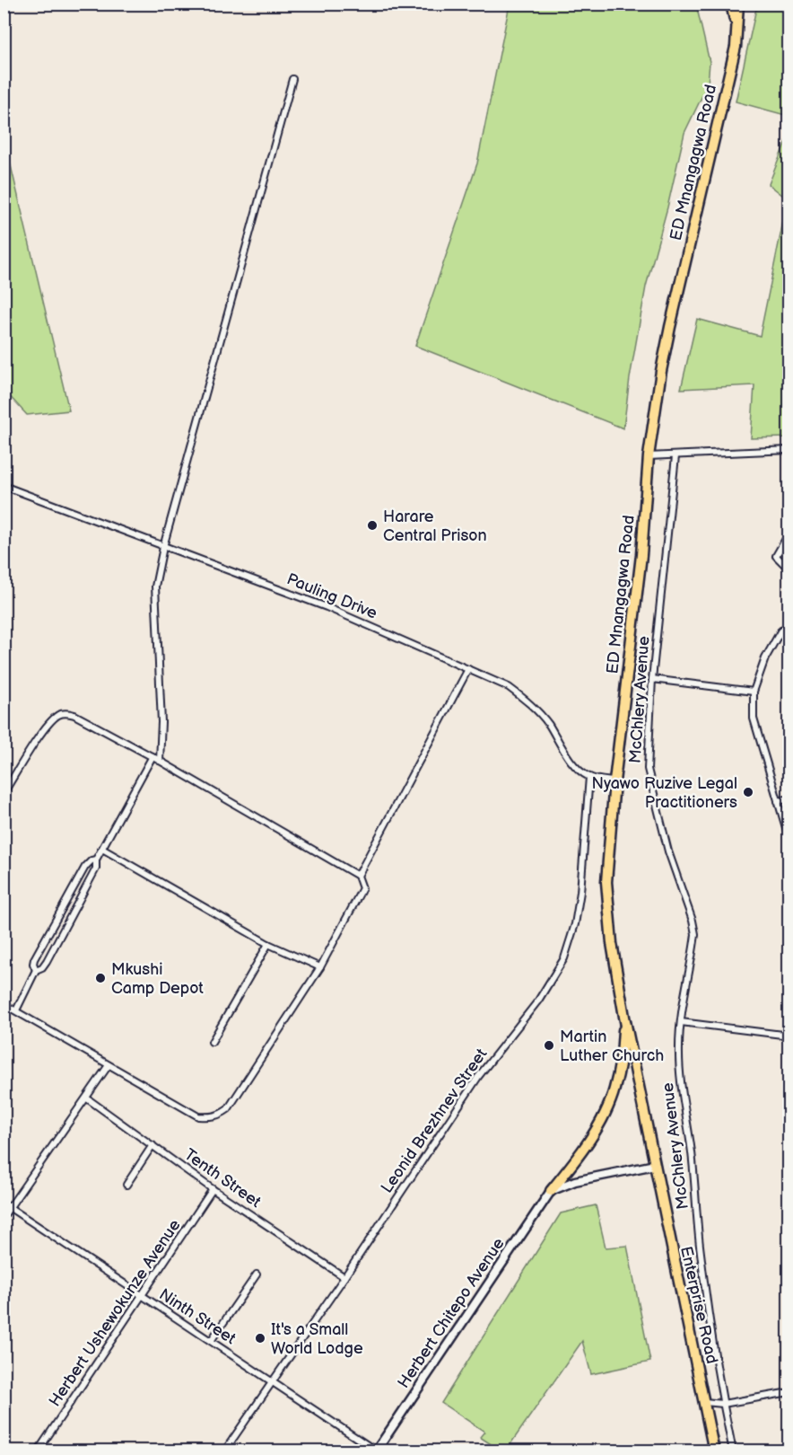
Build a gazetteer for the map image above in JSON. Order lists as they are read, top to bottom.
{
  "streets": {
    "highway": ["ED Mnangagwa Road", "Enterprise Road"],
    "main road": ["Herbert Chitepo Avenue"],
    "street": [
      "Pauling Drive",
      "McChlery Avenue",
      "Leonid Brezhnev Street",
      "Tenth Street",
      "Herbert Ushewokunze Avenue",
      "Ninth Street"
    ]
  },
  "crossings": [
    ["ED Mnangagwa Road", "Enterprise Road"],
    ["Pauling Drive", "Leonid Brezhnev Street"],
    ["Leonid Brezhnev Street", "Tenth Street"],
    ["Leonid Brezhnev Street", "Ninth Street"],
    ["Tenth Street", "Herbert Ushewokunze Avenue"],
    ["Herbert Ushewokunze Avenue", "Ninth Street"],
    ["Herbert Chitepo Avenue", "Ninth Street"]
  ],
  "places": [
    "Harare Central Prison",
    "Nyawo Ruzive Legal Practitioners",
    "Mkushi Camp Depot",
    "Martin Luther Church",
    "It's a Small World Lodge"
  ]
}
